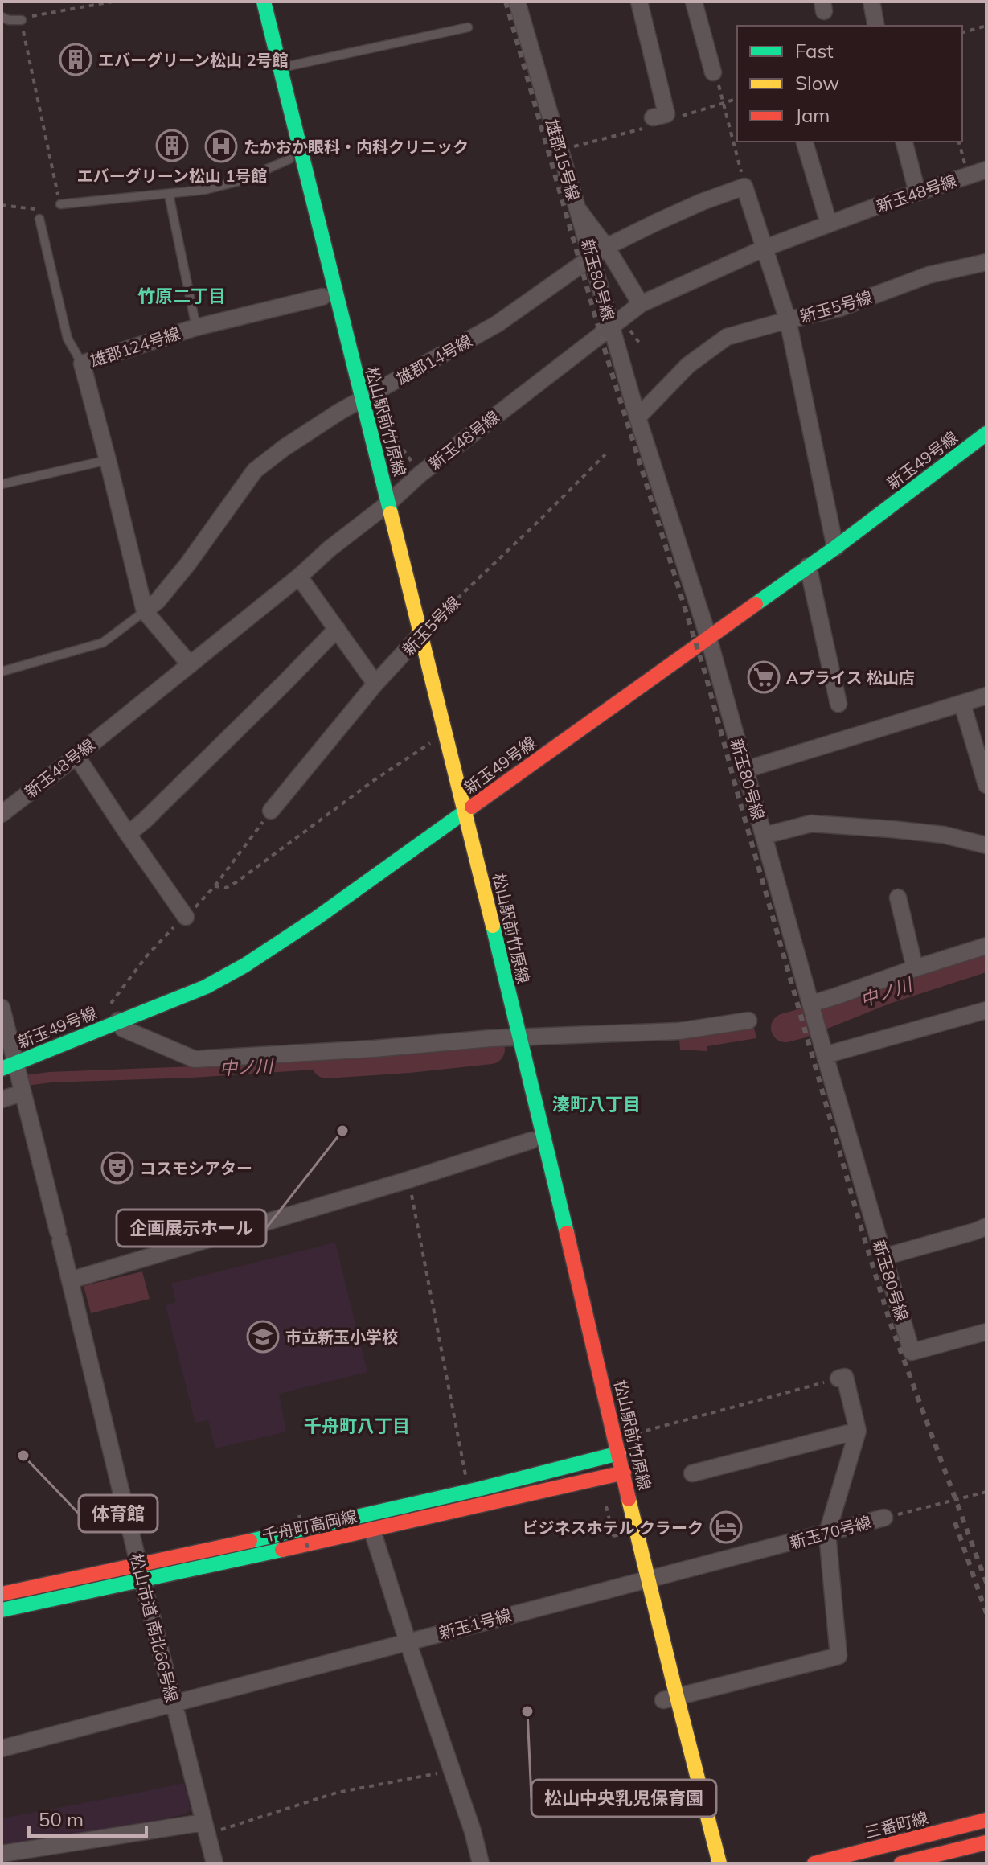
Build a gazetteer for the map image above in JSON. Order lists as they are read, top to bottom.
{
  "streets": {
    "street": [
      "雄郡15号線",
      "新玉48号線",
      "新玉80号線",
      "新玉5号線",
      "雄郡124号線",
      "雄郡14号線",
      "松山駅前竹原線",
      "新玉49号線",
      "千舟町高岡線",
      "新玉70号線",
      "新玉1号線",
      "松山市道 南北66号線",
      "三番町線"
    ]
  },
  "crossings": [
    ["雄郡15号線", "新玉48号線"],
    ["雄郡15号線", "新玉80号線"],
    ["雄郡15号線", "雄郡14号線"],
    ["新玉48号線", "新玉80号線"],
    ["新玉48号線", "松山駅前竹原線"],
    ["新玉80号線", "新玉5号線"],
    ["新玉80号線", "雄郡14号線"],
    ["新玉80号線", "新玉49号線"],
    ["新玉5号線", "松山駅前竹原線"],
    ["雄郡124号線", "雄郡14号線"],
    ["雄郡124号線", "松山駅前竹原線"],
    ["雄郡14号線", "松山駅前竹原線"],
    ["松山駅前竹原線", "新玉49号線"],
    ["松山駅前竹原線", "千舟町高岡線"],
    ["松山駅前竹原線", "新玉1号線"],
    ["新玉49号線", "松山市道 南北66号線"],
    ["千舟町高岡線", "松山市道 南北66号線"],
    ["新玉70号線", "新玉1号線"],
    ["新玉1号線", "松山市道 南北66号線"]
  ],
  "districts": ["竹原二丁目", "湊町八丁目", "千舟町八丁目"],
  "water": ["中ノ川"],
  "places": {
    "building": ["エバーグリーン松山 2号館", "エバーグリーン松山 1号館"],
    "hospital": ["たかおか眼科・内科クリニック"],
    "supermarket": ["Aプライス 松山店"],
    "other": ["企画展示ホール", "体育館", "松山中央乳児保育園"],
    "theatre": ["コスモシアター"],
    "school or university": ["市立新玉小学校"],
    "hotel": ["ビジネスホテル クラーク"]
  },
  "legend": ["Fast", "Slow", "Jam"],
  "scale_bar": "50 m"
}
